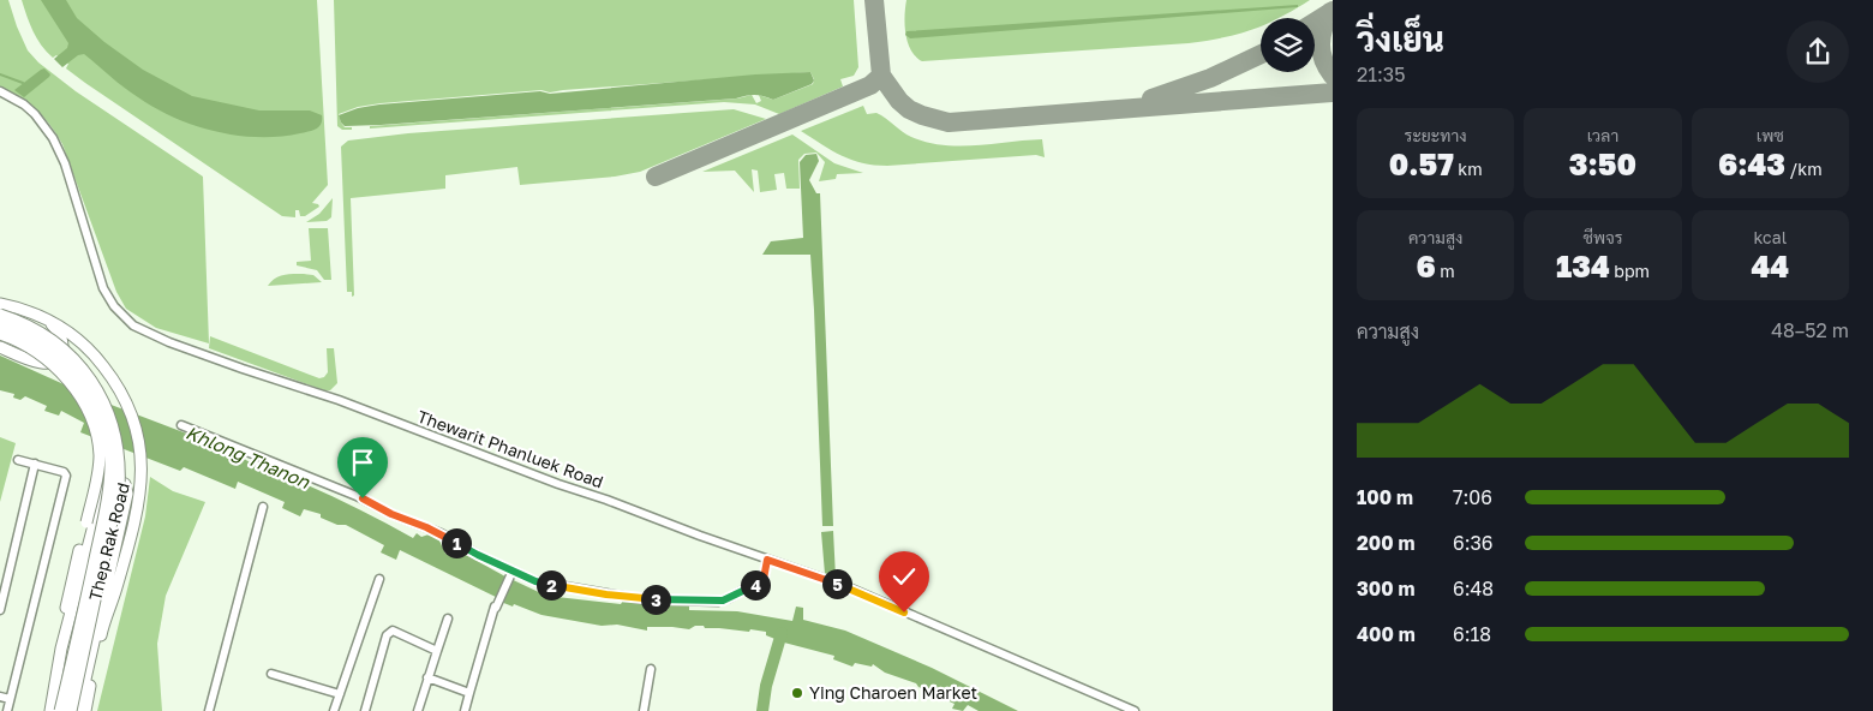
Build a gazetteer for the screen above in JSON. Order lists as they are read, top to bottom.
{
  "streets": {
    "main road": ["Thep Rak Road"],
    "street": ["Thewarit Phanluek Road"]
  },
  "water": ["Khlong Thanon"],
  "places": ["Ying Charoen Market"],
  "page": {
    "heading": ["วิ่งเย็น", "21:35"],
    "stats": [
      ["ระยะทาง", "0.57 km"],
      ["เวลา", "3:50"],
      ["เพซ", "6:43 /km"],
      ["ความสูง", "6 m"],
      ["ชีพจร", "134 bpm"],
      ["kcal", "44"]
    ],
    "chart": ["ความสูง", "48–52 m"],
    "list": [
      {
        "name": "100 m",
        "note": "7:06"
      },
      {
        "name": "200 m",
        "note": "6:36"
      },
      {
        "name": "300 m",
        "note": "6:48"
      },
      {
        "name": "400 m",
        "note": "6:18"
      }
    ],
    "pins": [
      "1",
      "5",
      "2",
      "4",
      "3"
    ]
  }
}
